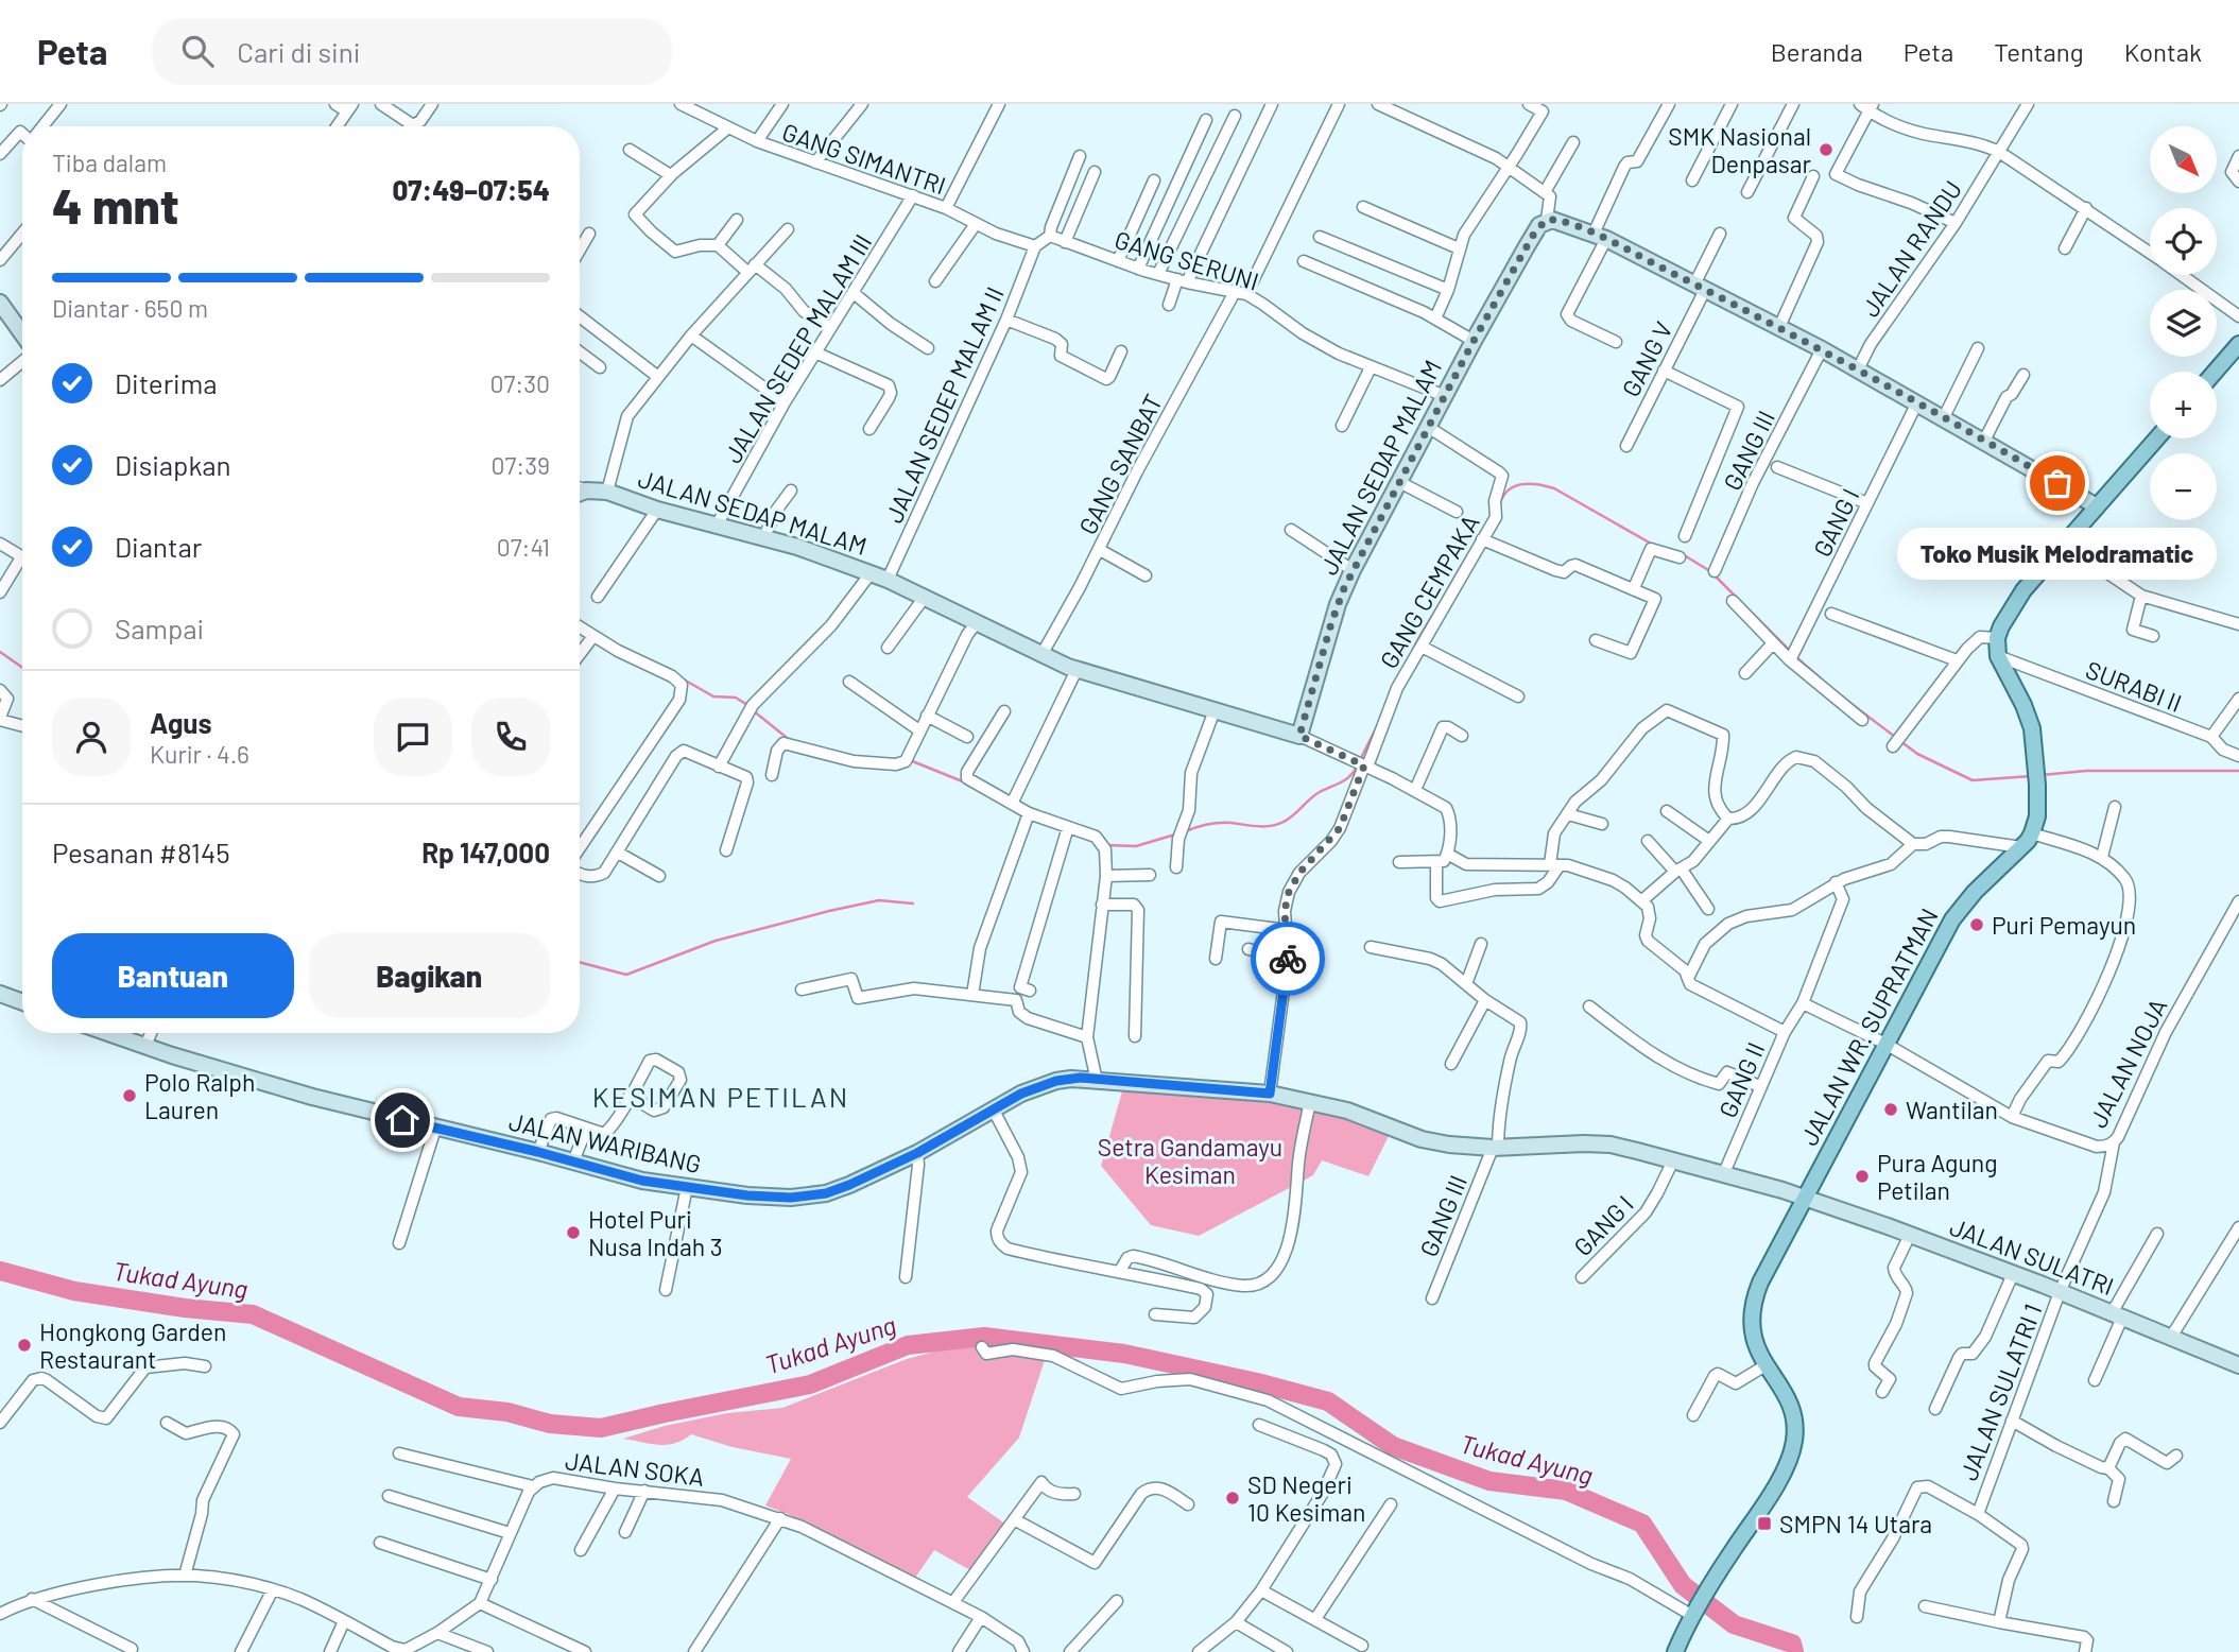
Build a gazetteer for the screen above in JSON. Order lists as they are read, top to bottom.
{
  "streets": {
    "main road": ["JALAN WR. SUPRATMAN"],
    "street": [
      "GANG SIMANTRI",
      "JALAN RANDU",
      "GANG SERUNI",
      "JALAN SEDEP MALAM III",
      "GANG V",
      "JALAN SEDEP MALAM II",
      "GANG III",
      "GANG SANBAT",
      "JALAN SEDAP MALAM",
      "GANG I",
      "GANG CEMPAKA",
      "SURABI II",
      "JALAN NOJA",
      "GANG II",
      "JALAN WARIBANG",
      "JALAN SULATRI",
      "JALAN SULATRI 1",
      "JALAN SOKA"
    ]
  },
  "crossings": [
    ["GANG SIMANTRI", "JALAN SEDEP MALAM III"],
    ["GANG SIMANTRI", "JALAN SEDEP MALAM II"],
    ["GANG SERUNI", "GANG SANBAT"],
    ["GANG SERUNI", "JALAN SEDAP MALAM"],
    ["JALAN SEDEP MALAM III", "JALAN SEDAP MALAM"],
    ["JALAN SEDEP MALAM II", "JALAN SEDAP MALAM"],
    ["GANG III", "JALAN WARIBANG"],
    ["GANG SANBAT", "JALAN SEDAP MALAM"],
    ["JALAN SEDAP MALAM", "GANG CEMPAKA"],
    ["GANG I", "JALAN WARIBANG"],
    ["GANG CEMPAKA", "JALAN WARIBANG"],
    ["SURABI II", "JALAN WR. SUPRATMAN"],
    ["JALAN WR. SUPRATMAN", "JALAN NOJA"],
    ["JALAN WR. SUPRATMAN", "JALAN WARIBANG"],
    ["JALAN WR. SUPRATMAN", "JALAN SULATRI"],
    ["JALAN NOJA", "GANG II"],
    ["JALAN NOJA", "JALAN SULATRI 1"],
    ["GANG II", "JALAN WARIBANG"],
    ["JALAN WARIBANG", "JALAN SULATRI"],
    ["JALAN SULATRI", "JALAN SULATRI 1"]
  ],
  "districts": ["KESIMAN PETILAN"],
  "water": ["Tukad Ayung"],
  "parks": ["Setra Gandamayu Kesiman"],
  "places": {
    "other": [
      "SMK Nasional Denpasar",
      "Toko Musik Melodramatic",
      "Puri Pemayun",
      "Polo Ralph Lauren",
      "Wantilan",
      "Pura Agung Petilan",
      "Hotel Puri Nusa Indah 3",
      "Hongkong Garden Restaurant",
      "SD Negeri 10 Kesiman"
    ],
    "transit": ["SMPN 14 Utara"]
  },
  "north": "bottom right",
  "page": {
    "header": "Peta",
    "search": "Cari di sini",
    "nav": [
      "Beranda",
      "Peta",
      "Tentang",
      "Kontak"
    ],
    "map_buttons": ["+", "−"],
    "heading": ["4 mnt", "Tiba dalam", "07:49–07:54"],
    "panel": [
      "Agus",
      "Kurir · 4.6",
      "Pesanan #8145",
      "Rp 147,000"
    ],
    "bar": "Diantar · 650 m",
    "list": [
      ["Diterima", "07:30"],
      ["Disiapkan", "07:39"],
      ["Diantar", "07:41"],
      "Sampai"
    ],
    "bubble": "Toko Musik Melodramatic",
    "buttons": ["Bantuan", "Bagikan"]
  }
}
